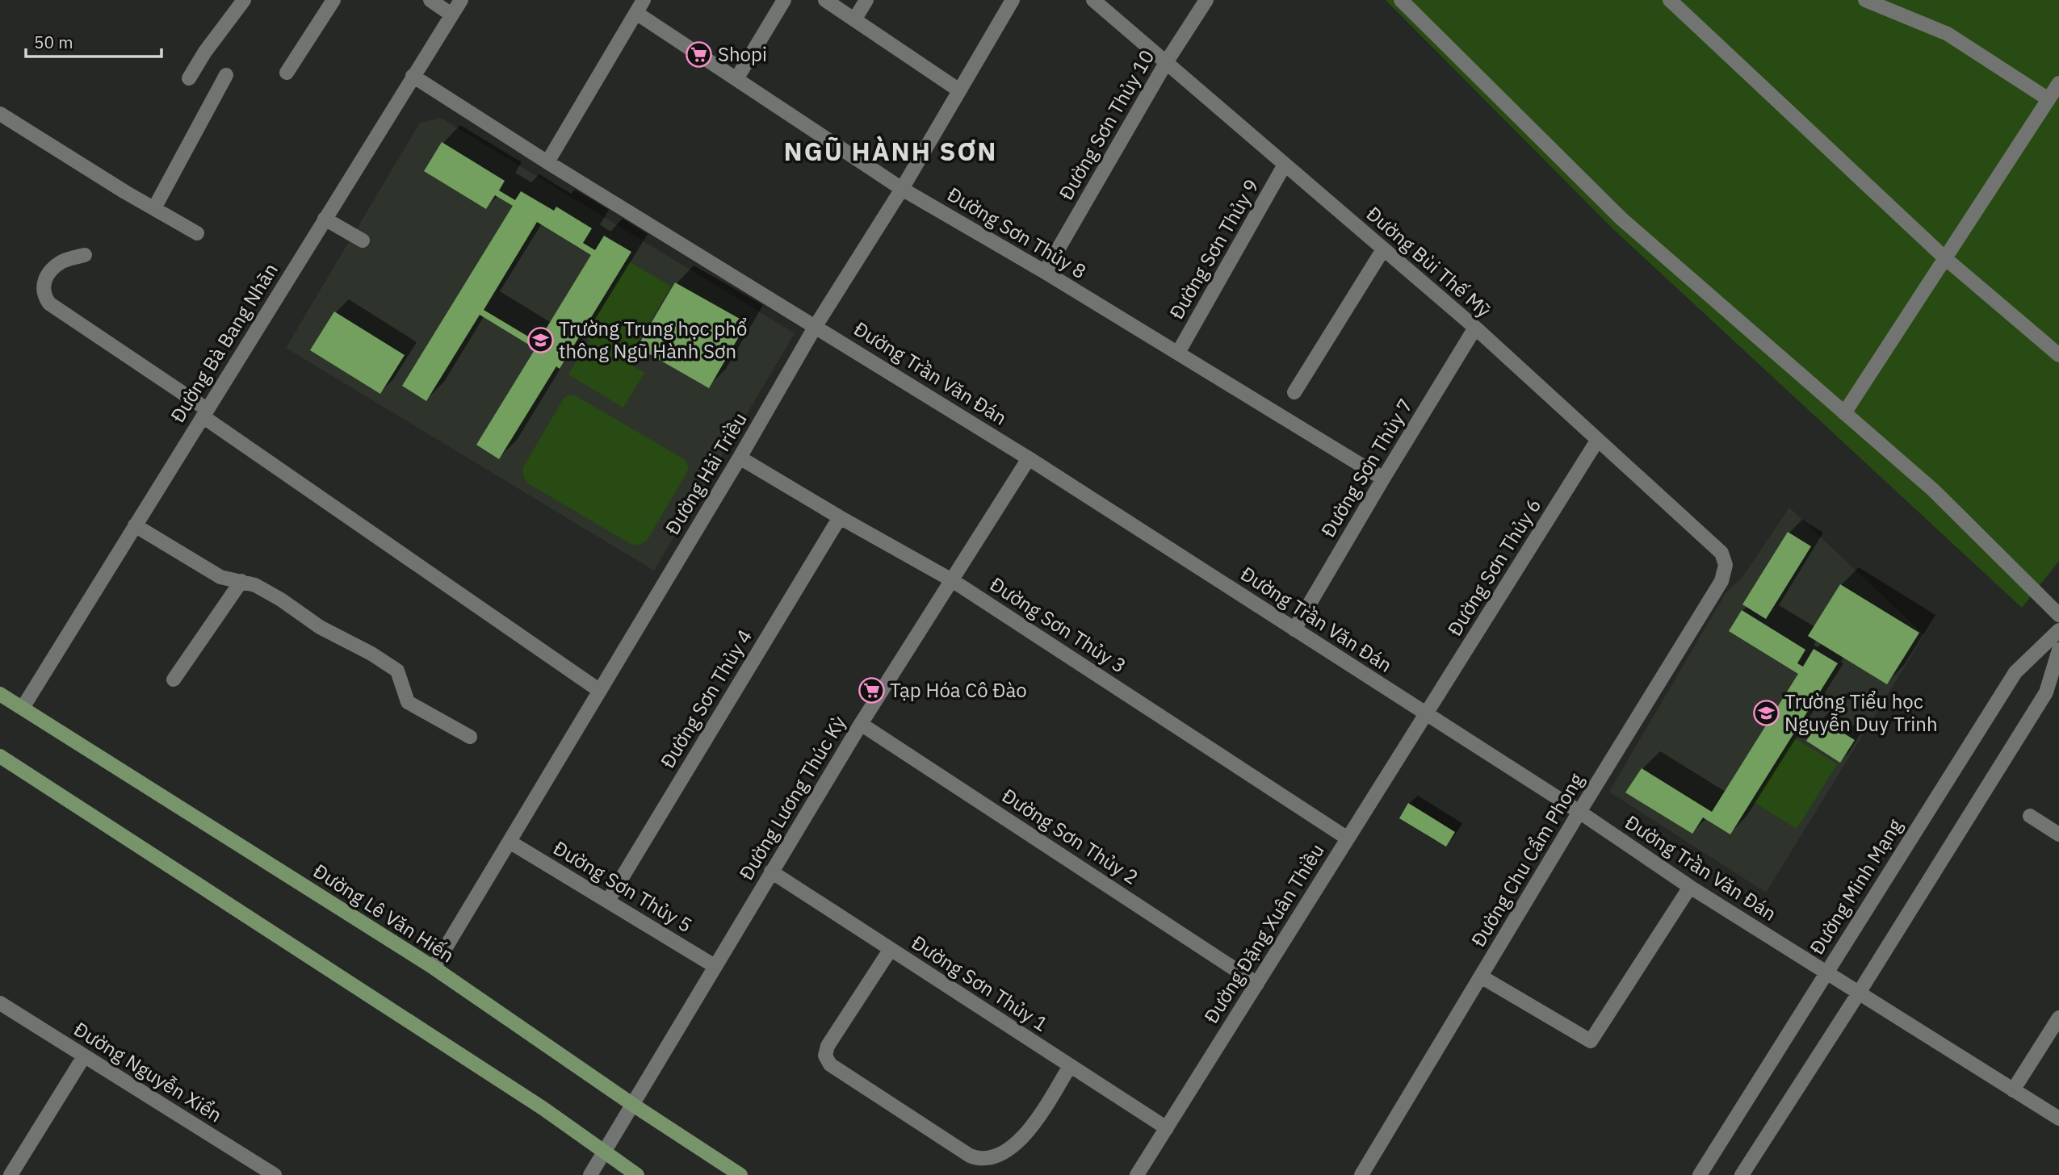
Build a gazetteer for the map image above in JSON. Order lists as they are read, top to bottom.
{
  "streets": {
    "main road": ["Đường Lê Văn Hiến"],
    "street": [
      "Đường Sơn Thủy 10",
      "Đường Sơn Thủy 8",
      "Đường Sơn Thủy 9",
      "Đường Bùi Thế Mỹ",
      "Đường Bà Bang Nhãn",
      "Đường Trần Văn Đán",
      "Đường Sơn Thủy 7",
      "Đường Hải Triều",
      "Đường Sơn Thủy 6",
      "Đường Sơn Thủy 3",
      "Đường Sơn Thủy 4",
      "Đường Lương Thúc Kỳ",
      "Đường Sơn Thủy 2",
      "Đường Chu Cẩm Phong",
      "Đường Sơn Thủy 5",
      "Đường Minh Mạng",
      "Đường Đặng Xuân Thiều",
      "Đường Sơn Thủy 1",
      "Đường Nguyễn Xiển"
    ]
  },
  "crossings": [
    ["Đường Sơn Thủy 10", "Đường Sơn Thủy 8"],
    ["Đường Sơn Thủy 10", "Đường Bùi Thế Mỹ"],
    ["Đường Sơn Thủy 8", "Đường Sơn Thủy 9"],
    ["Đường Sơn Thủy 8", "Đường Sơn Thủy 7"],
    ["Đường Sơn Thủy 8", "Đường Hải Triều"],
    ["Đường Sơn Thủy 9", "Đường Bùi Thế Mỹ"],
    ["Đường Bùi Thế Mỹ", "Đường Sơn Thủy 7"],
    ["Đường Bùi Thế Mỹ", "Đường Sơn Thủy 6"],
    ["Đường Bùi Thế Mỹ", "Đường Chu Cẩm Phong"],
    ["Đường Bà Bang Nhãn", "Đường Trần Văn Đán"],
    ["Đường Bà Bang Nhãn", "Đường Lê Văn Hiến"],
    ["Đường Trần Văn Đán", "Đường Sơn Thủy 7"],
    ["Đường Trần Văn Đán", "Đường Hải Triều"],
    ["Đường Trần Văn Đán", "Đường Sơn Thủy 6"],
    ["Đường Trần Văn Đán", "Đường Lương Thúc Kỳ"],
    ["Đường Trần Văn Đán", "Đường Chu Cẩm Phong"],
    ["Đường Trần Văn Đán", "Đường Minh Mạng"],
    ["Đường Trần Văn Đán", "Đường Đặng Xuân Thiều"],
    ["Đường Hải Triều", "Đường Sơn Thủy 3"],
    ["Đường Hải Triều", "Đường Sơn Thủy 5"],
    ["Đường Hải Triều", "Đường Lê Văn Hiến"],
    ["Đường Sơn Thủy 6", "Đường Đặng Xuân Thiều"],
    ["Đường Sơn Thủy 3", "Đường Sơn Thủy 4"],
    ["Đường Sơn Thủy 3", "Đường Lương Thúc Kỳ"],
    ["Đường Sơn Thủy 3", "Đường Đặng Xuân Thiều"],
    ["Đường Sơn Thủy 4", "Đường Sơn Thủy 5"],
    ["Đường Lương Thúc Kỳ", "Đường Sơn Thủy 2"],
    ["Đường Lương Thúc Kỳ", "Đường Sơn Thủy 5"],
    ["Đường Lương Thúc Kỳ", "Đường Lê Văn Hiến"],
    ["Đường Lương Thúc Kỳ", "Đường Sơn Thủy 1"],
    ["Đường Sơn Thủy 2", "Đường Đặng Xuân Thiều"],
    ["Đường Đặng Xuân Thiều", "Đường Sơn Thủy 1"]
  ],
  "districts": ["NGŨ HÀNH SƠN"],
  "places": {
    "supermarket": ["Shopi", "Tạp Hóa Cô Đào"],
    "school or university": ["Trường Trung học phổ thông Ngũ Hành Sơn", "Trường Tiểu học Nguyễn Duy Trinh"]
  },
  "scale_bar": "50 m"
}
